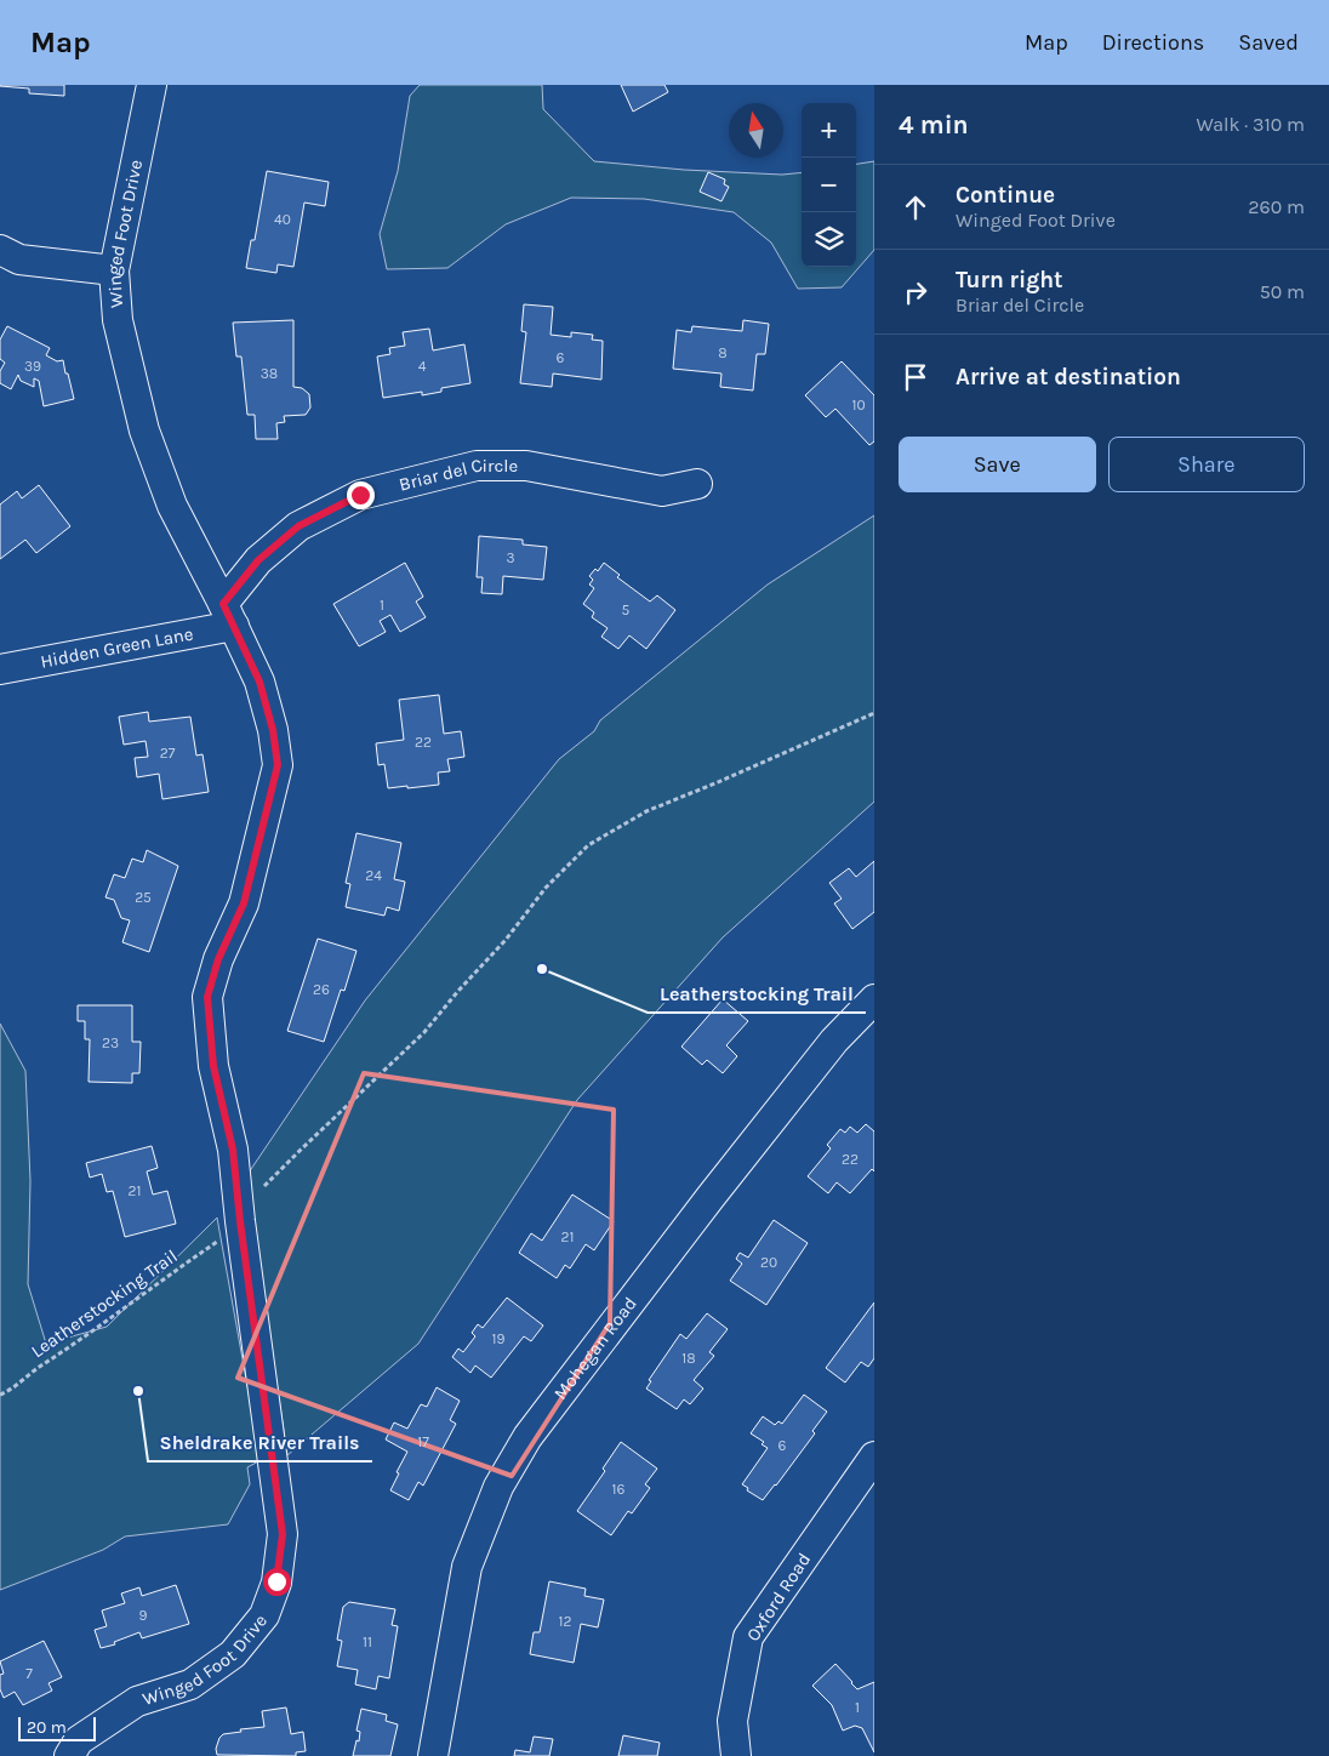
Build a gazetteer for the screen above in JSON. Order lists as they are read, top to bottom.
{
  "streets": {
    "street": [
      "Winged Foot Drive",
      "Briar del Circle",
      "Hidden Green Lane",
      "Mohegan Road",
      "Oxford Road"
    ],
    "path": ["Leatherstocking Trail"]
  },
  "crossings": [
    ["Winged Foot Drive", "Briar del Circle"],
    ["Winged Foot Drive", "Hidden Green Lane"],
    ["Briar del Circle", "Hidden Green Lane"]
  ],
  "places": ["Leatherstocking Trail", "Sheldrake River Trails"],
  "house_numbers": [
    "40",
    "8",
    "6",
    "39",
    "4",
    "38",
    "10",
    "3",
    "1",
    "5",
    "22",
    "27",
    "24",
    "25",
    "26",
    "23",
    "22",
    "21",
    "21",
    "20",
    "19",
    "18",
    "17",
    "6",
    "16",
    "9",
    "12",
    "11",
    "7",
    "1"
  ],
  "scale_bar": "20 m",
  "north": "top",
  "page": {
    "header": "Map",
    "nav": ["Map", "Directions", "Saved"],
    "heading": ["4 min", "Walk · 310 m"],
    "map_buttons": ["+", "−"],
    "list": [
      ["Continue", "Winged Foot Drive", "260 m"],
      ["Turn right", "Briar del Circle", "50 m"],
      "Arrive at destination"
    ],
    "buttons": ["Save", "Share"],
    "scale": "20 m"
  }
}
